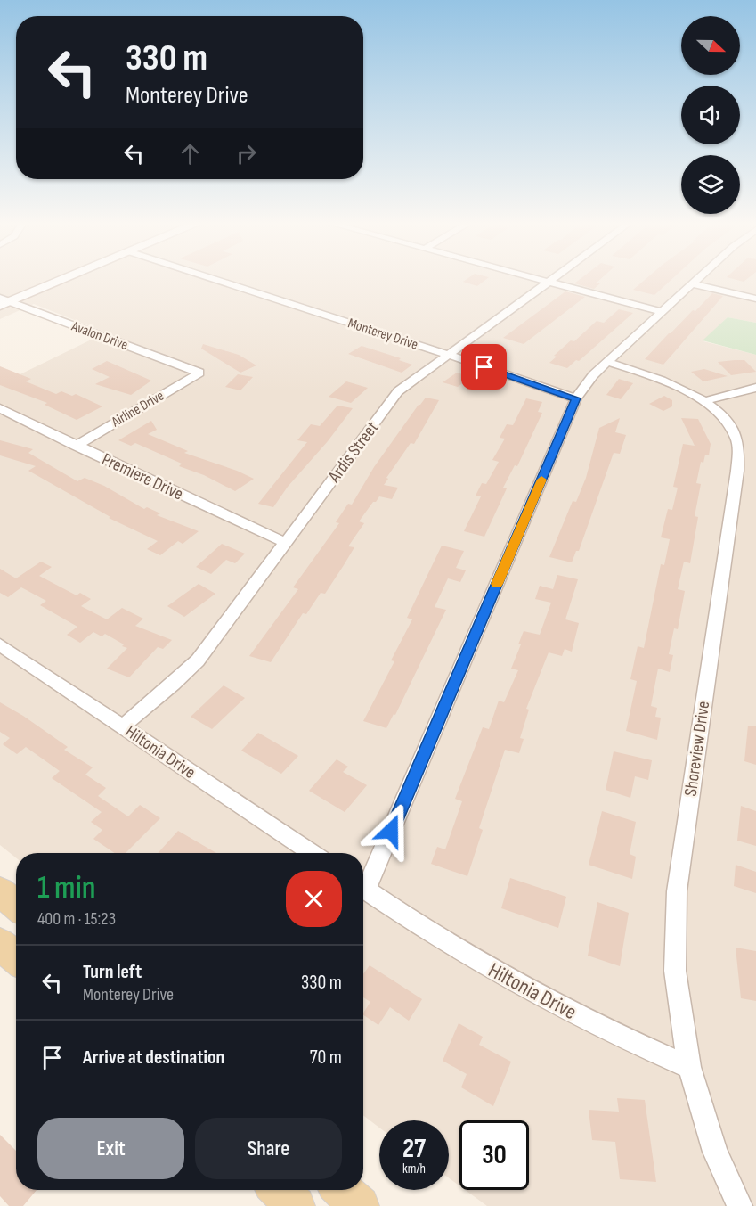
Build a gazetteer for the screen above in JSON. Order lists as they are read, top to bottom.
{
  "streets": {
    "street": [
      "Monterey Drive",
      "Avalon Drive",
      "Airline Drive",
      "Ardis Street",
      "Premiere Drive",
      "Shoreview Drive",
      "Hiltonia Drive"
    ]
  },
  "crossings": [
    ["Monterey Drive", "Ardis Street"],
    ["Avalon Drive", "Airline Drive"],
    ["Airline Drive", "Premiere Drive"],
    ["Ardis Street", "Premiere Drive"],
    ["Ardis Street", "Hiltonia Drive"],
    ["Shoreview Drive", "Hiltonia Drive"]
  ],
  "north": "right",
  "page": {
    "turn": ["330 m", "Monterey Drive"],
    "heading": ["1 min", "400 m · 15:23"],
    "list": [
      {
        "name": "Turn left",
        "note": "Monterey Drive",
        "value": "330 m"
      },
      {
        "name": "Arrive at destination",
        "value": "70 m"
      }
    ],
    "buttons": ["Exit", "Share"],
    "speed": "27 km/h",
    "limit": "30"
  }
}
